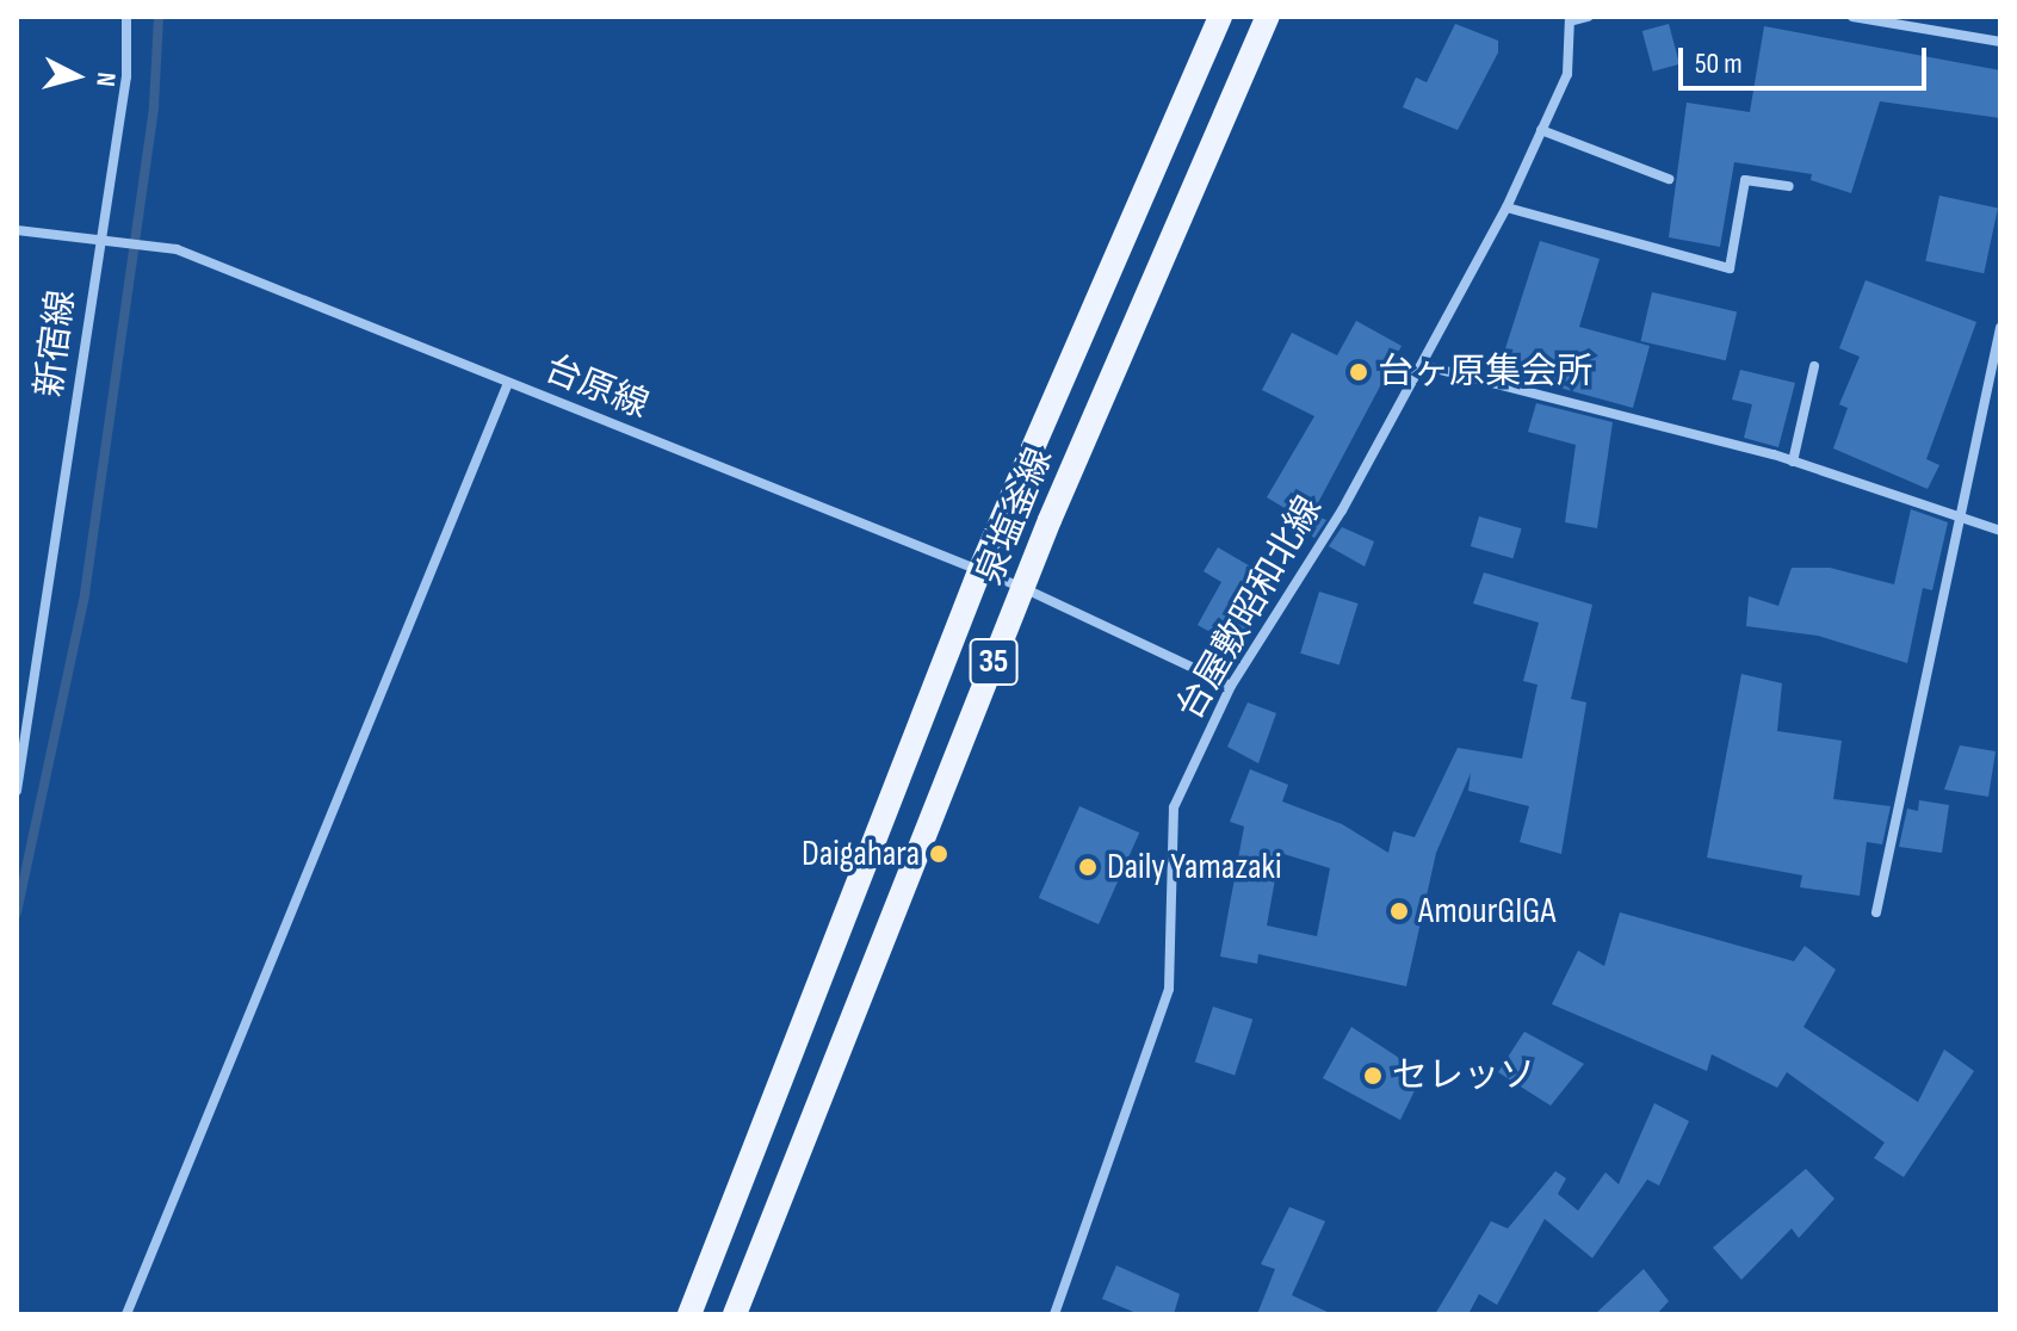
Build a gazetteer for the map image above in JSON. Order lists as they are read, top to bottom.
{
  "streets": {
    "main road": ["泉塩釜線", "35"],
    "street": ["新宿線", "台原線", "台屋敷昭和北線"]
  },
  "crossings": [
    ["新宿線", "台原線"],
    ["台原線", "泉塩釜線"],
    ["台原線", "台屋敷昭和北線"]
  ],
  "places": [
    "台ヶ原集会所",
    "Daigahara",
    "Daily Yamazaki",
    "AmourGIGA",
    "セレッソ"
  ],
  "scale_bar": "50 m",
  "north": "right"
}
